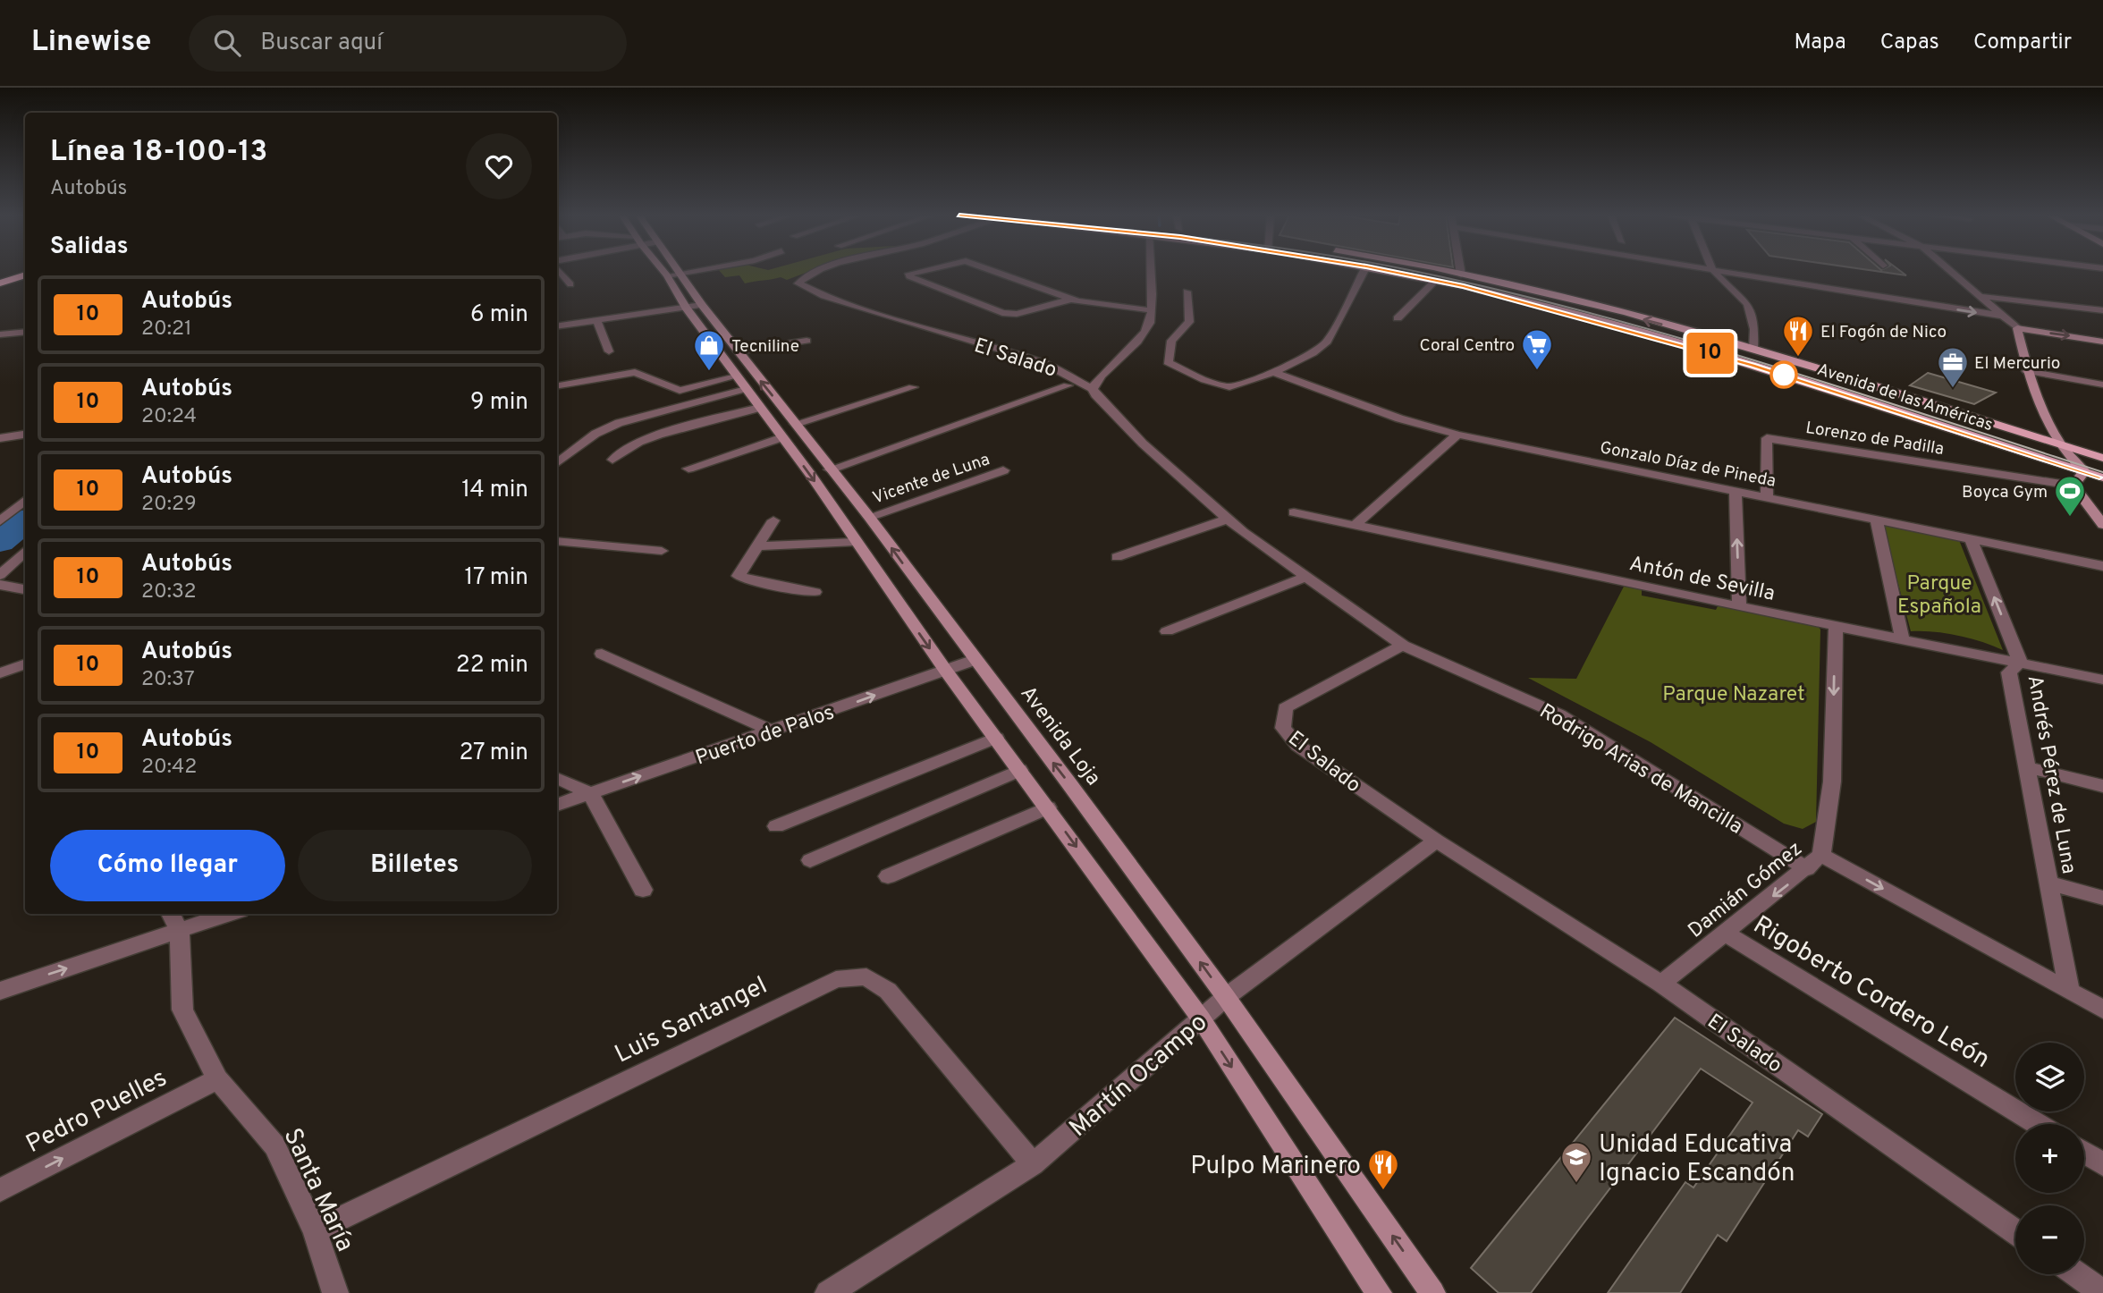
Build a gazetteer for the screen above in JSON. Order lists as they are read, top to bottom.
{
  "streets": {
    "main road": ["Avenida de las Américas", "Avenida Loja"],
    "street": [
      "El Salado",
      "Lorenzo de Padilla",
      "Gonzalo Díaz de Pineda",
      "Vicente de Luna",
      "Antón de Sevilla",
      "Puerto de Palos",
      "Rodrigo Arias de Mancilla",
      "Andrés Pérez de Luna",
      "Damián Gómez",
      "Rigoberto Cordero León",
      "Luis Santangel",
      "Martín Ocampo",
      "Pedro Puelles",
      "Santa María"
    ]
  },
  "crossings": [
    ["El Salado", "Rodrigo Arias de Mancilla"],
    ["El Salado", "Damián Gómez"],
    ["El Salado", "Martín Ocampo"],
    ["Lorenzo de Padilla", "Gonzalo Díaz de Pineda"],
    ["Gonzalo Díaz de Pineda", "Andrés Pérez de Luna"],
    ["Vicente de Luna", "Avenida Loja"],
    ["Antón de Sevilla", "Andrés Pérez de Luna"],
    ["Antón de Sevilla", "Damián Gómez"],
    ["Puerto de Palos", "Avenida Loja"],
    ["Avenida Loja", "Martín Ocampo"],
    ["Rodrigo Arias de Mancilla", "Andrés Pérez de Luna"],
    ["Rodrigo Arias de Mancilla", "Damián Gómez"],
    ["Damián Gómez", "Rigoberto Cordero León"],
    ["Luis Santangel", "Martín Ocampo"],
    ["Luis Santangel", "Santa María"],
    ["Pedro Puelles", "Santa María"]
  ],
  "one_way": ["Rodrigo Arias de Mancilla", "Damián Gómez", "Pedro Puelles"],
  "parks": ["Parque Española", "Parque Nazaret"],
  "places": {
    "restaurant": ["El Fogón de Nico", "Pulpo Marinero"],
    "supermarket": ["Coral Centro"],
    "shop": ["Tecniline"],
    "office": ["El Mercurio"],
    "sports": ["Boyca Gym"],
    "school or university": ["Unidad Educativa Ignacio Escandón"]
  },
  "lines": ["bus line 10"],
  "page": {
    "header": "Linewise",
    "search": "Buscar aquí",
    "nav": ["Mapa", "Capas", "Compartir"],
    "on_map": "10",
    "heading": [
      ["Línea 18-100-13", "Autobús"],
      "Salidas"
    ],
    "list": [
      {
        "mark": "10",
        "name": "Autobús",
        "note": "20:21",
        "value": "6 min"
      },
      {
        "mark": "10",
        "name": "Autobús",
        "note": "20:24",
        "value": "9 min"
      },
      {
        "mark": "10",
        "name": "Autobús",
        "note": "20:29",
        "value": "14 min"
      },
      {
        "mark": "10",
        "name": "Autobús",
        "note": "20:32",
        "value": "17 min"
      },
      {
        "mark": "10",
        "name": "Autobús",
        "note": "20:37",
        "value": "22 min"
      },
      {
        "mark": "10",
        "name": "Autobús",
        "note": "20:42",
        "value": "27 min"
      }
    ],
    "buttons": ["Cómo llegar", "Billetes"],
    "map_buttons": ["+", "−"]
  }
}
